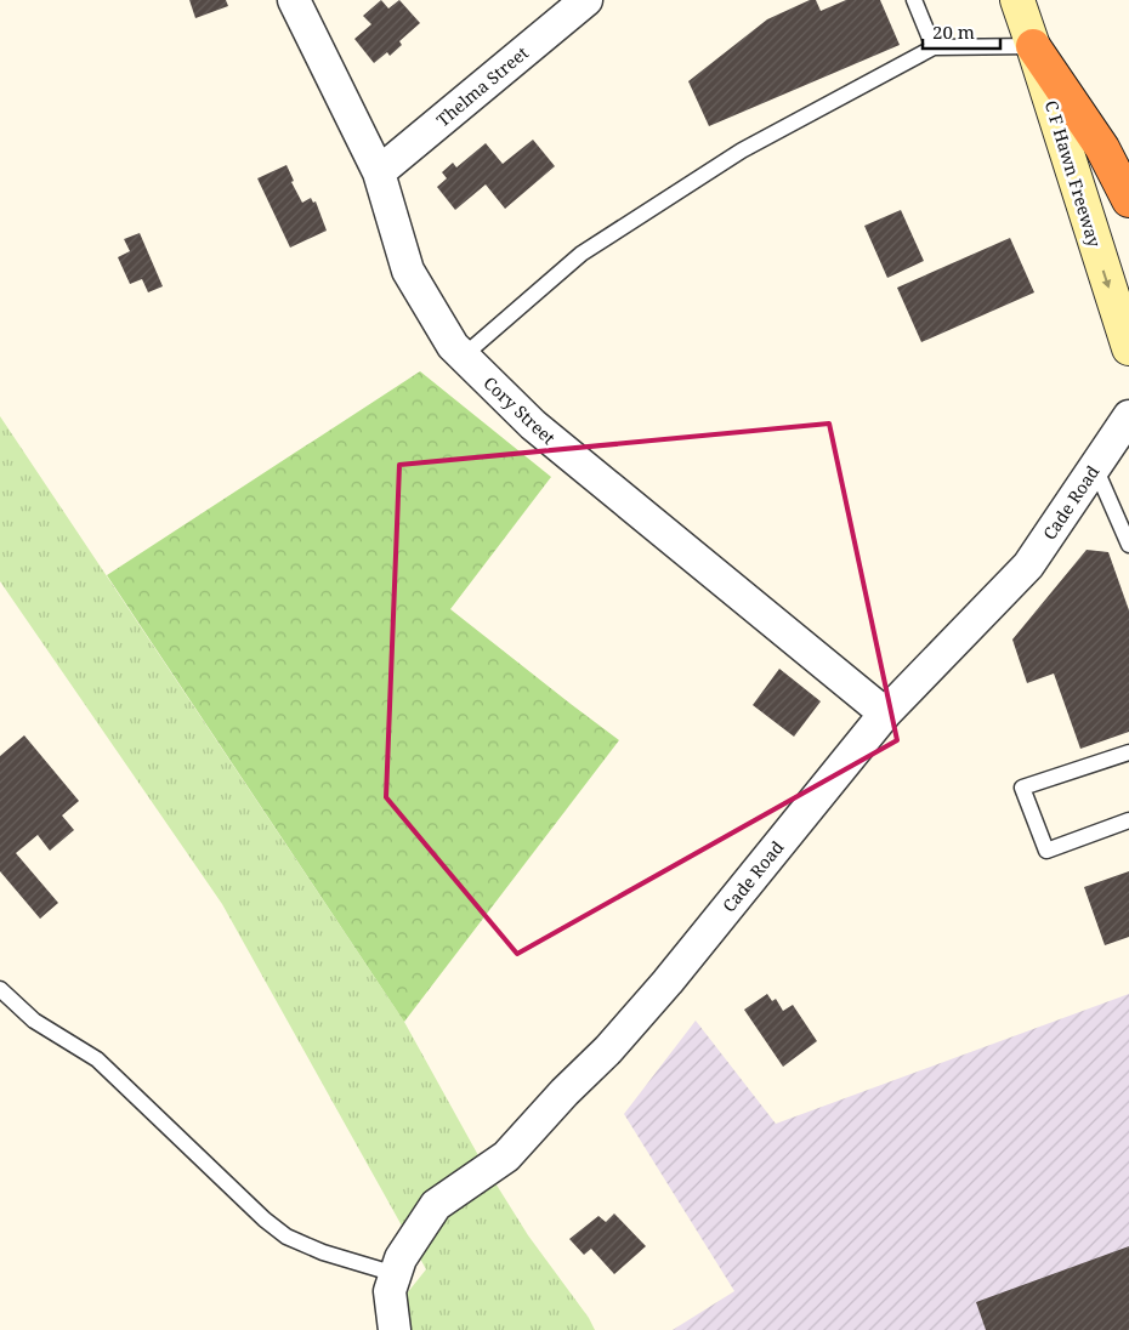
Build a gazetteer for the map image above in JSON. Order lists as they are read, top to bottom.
{
  "streets": {
    "main road": ["C F Hawn Freeway"],
    "street": ["Thelma Street", "Cory Street", "Cade Road"]
  },
  "crossings": [
    ["Thelma Street", "Cory Street"],
    ["Cory Street", "Cade Road"]
  ],
  "one_way": ["C F Hawn Freeway"],
  "scale_bar": "20 m"
}
